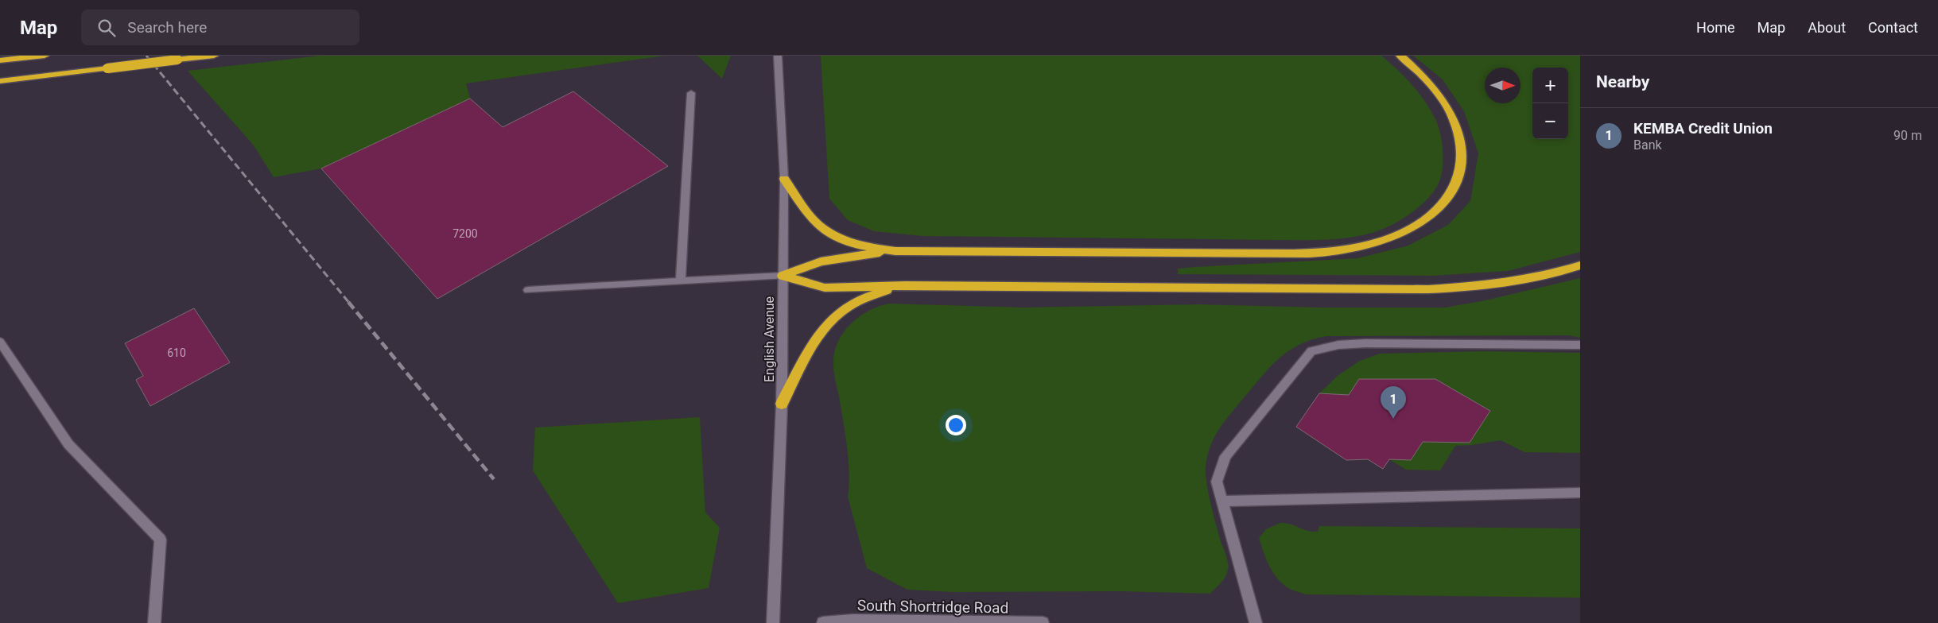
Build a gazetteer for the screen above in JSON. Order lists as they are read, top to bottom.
{
  "streets": {
    "street": ["English Avenue", "South Shortridge Road"]
  },
  "house_numbers": ["7200", "610"],
  "north": "right",
  "page": {
    "header": "Map",
    "search": "Search here",
    "nav": [
      "Home",
      "Map",
      "About",
      "Contact"
    ],
    "heading": "Nearby",
    "map_buttons": ["+", "−"],
    "list": [
      {
        "mark": "1",
        "name": "KEMBA Credit Union",
        "note": "Bank",
        "value": "90 m"
      }
    ],
    "pins": "1"
  }
}
